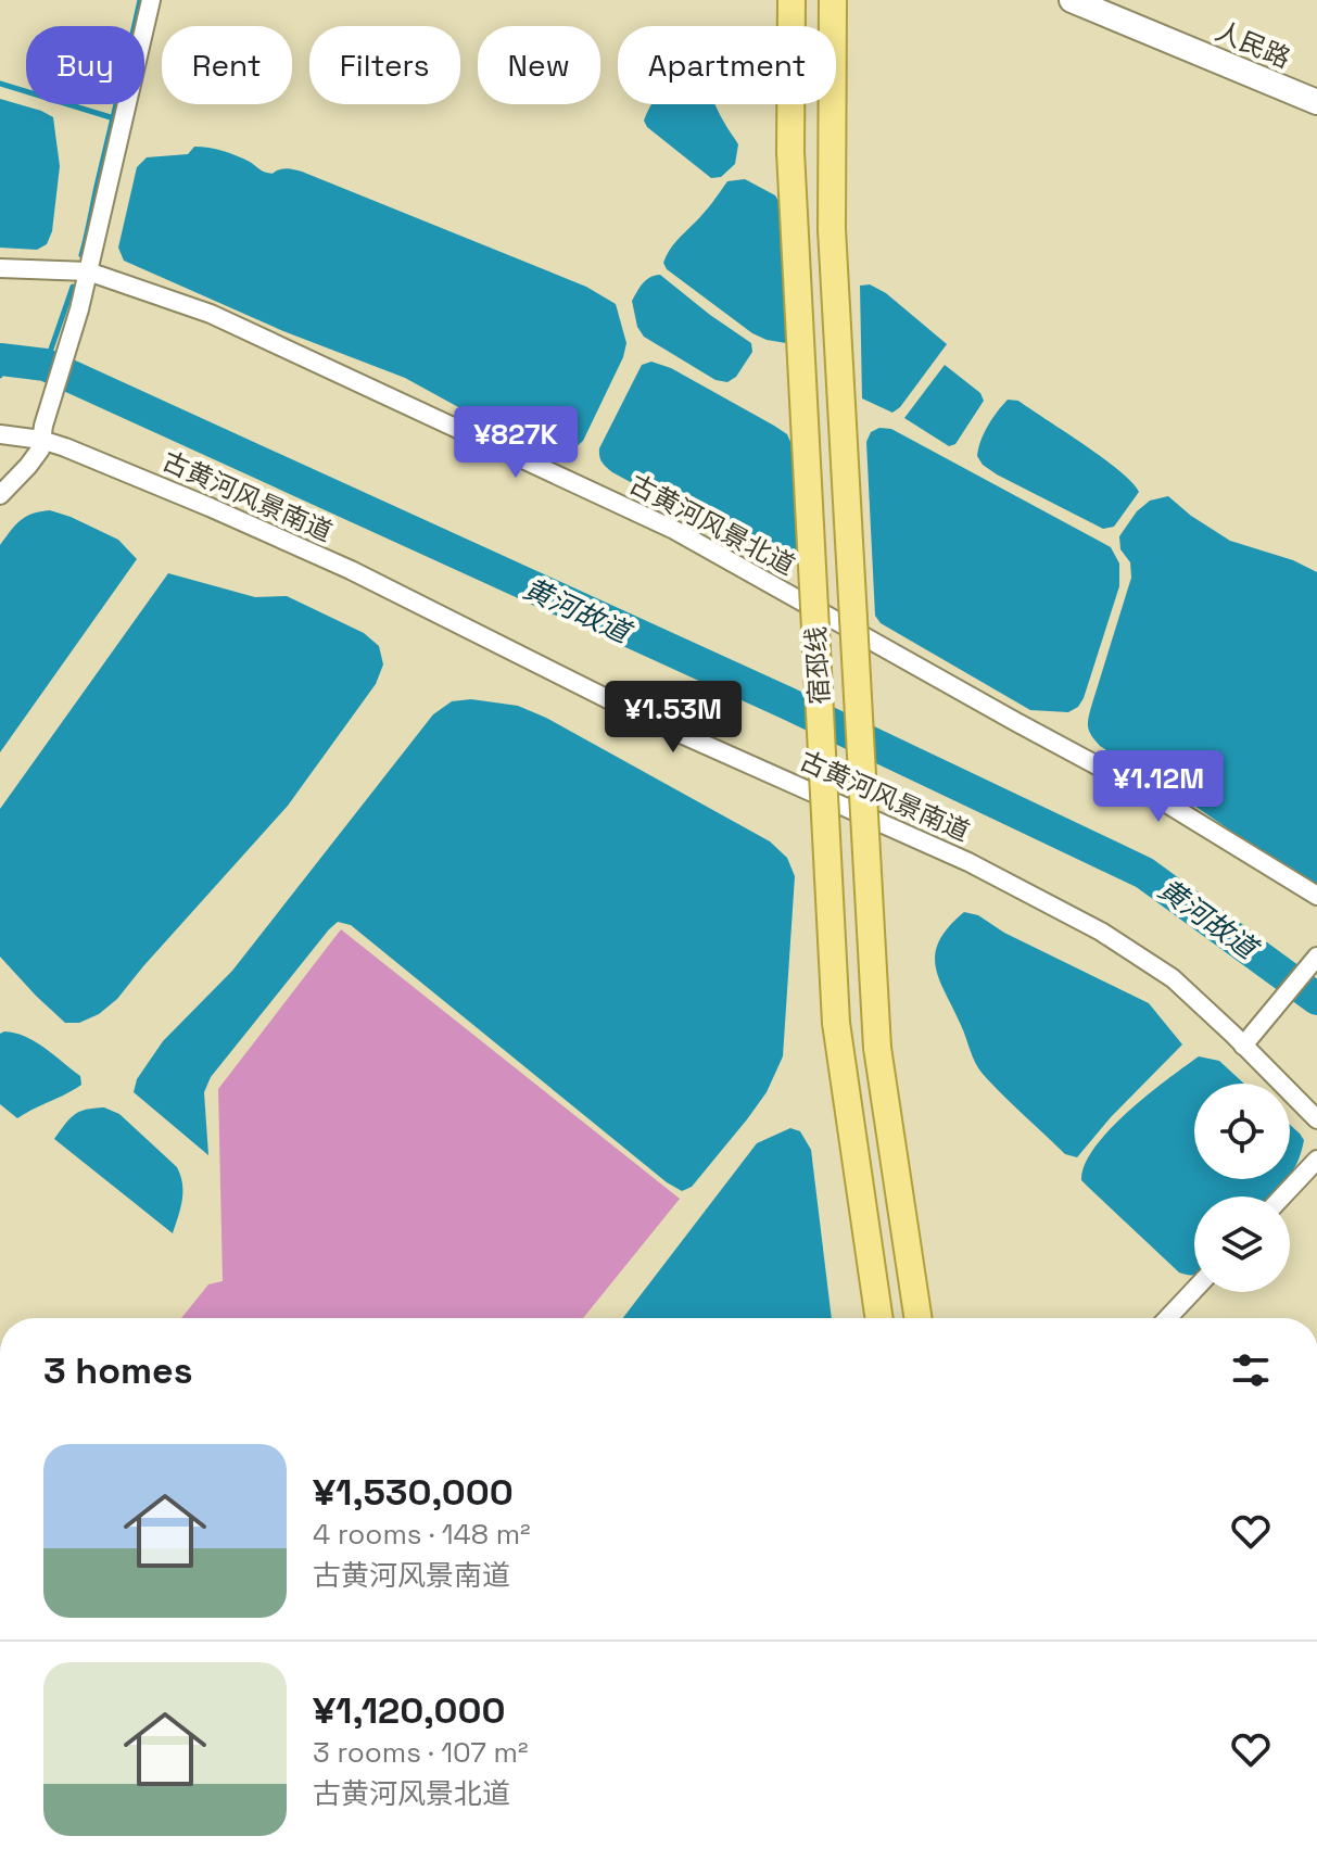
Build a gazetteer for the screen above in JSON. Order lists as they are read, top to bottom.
{
  "streets": {
    "main road": ["宿邳线"],
    "street": ["人民路", "古黄河风景南道", "古黄河风景北道"]
  },
  "water": ["黄河故道"],
  "page": {
    "chip": [
      "Buy",
      "Rent",
      "Filters",
      "New",
      "Apartment"
    ],
    "price": ["¥827K", "¥1.53M", "¥1.12M"],
    "heading": "3 homes",
    "list": [
      {
        "name": "¥1,530,000",
        "note": "4 rooms · 148 m² · 古黄河风景南道"
      },
      {
        "name": "¥1,120,000",
        "note": "3 rooms · 107 m² · 古黄河风景北道"
      }
    ]
  }
}
